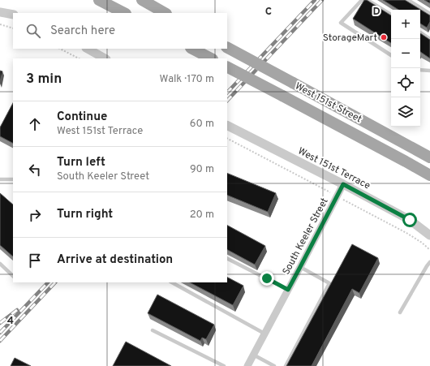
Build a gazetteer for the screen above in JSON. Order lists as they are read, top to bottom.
{
  "streets": {
    "main road": ["West 151st Street"],
    "street": ["West 151st Terrace", "South Keeler Street"]
  },
  "crossings": [
    ["West 151st Terrace", "South Keeler Street"]
  ],
  "places": ["StorageMart"],
  "page": {
    "map_buttons": ["+", "−"],
    "search": "Search here",
    "heading": ["3 min", "Walk · 170 m"],
    "list": [
      ["Continue", "West 151st Terrace", "60 m"],
      ["Turn left", "South Keeler Street", "90 m"],
      ["Turn right", "20 m"],
      "Arrive at destination"
    ]
  },
  "grid": {
    "columns": ["C", "D"],
    "rows": ["4"]
  }
}
